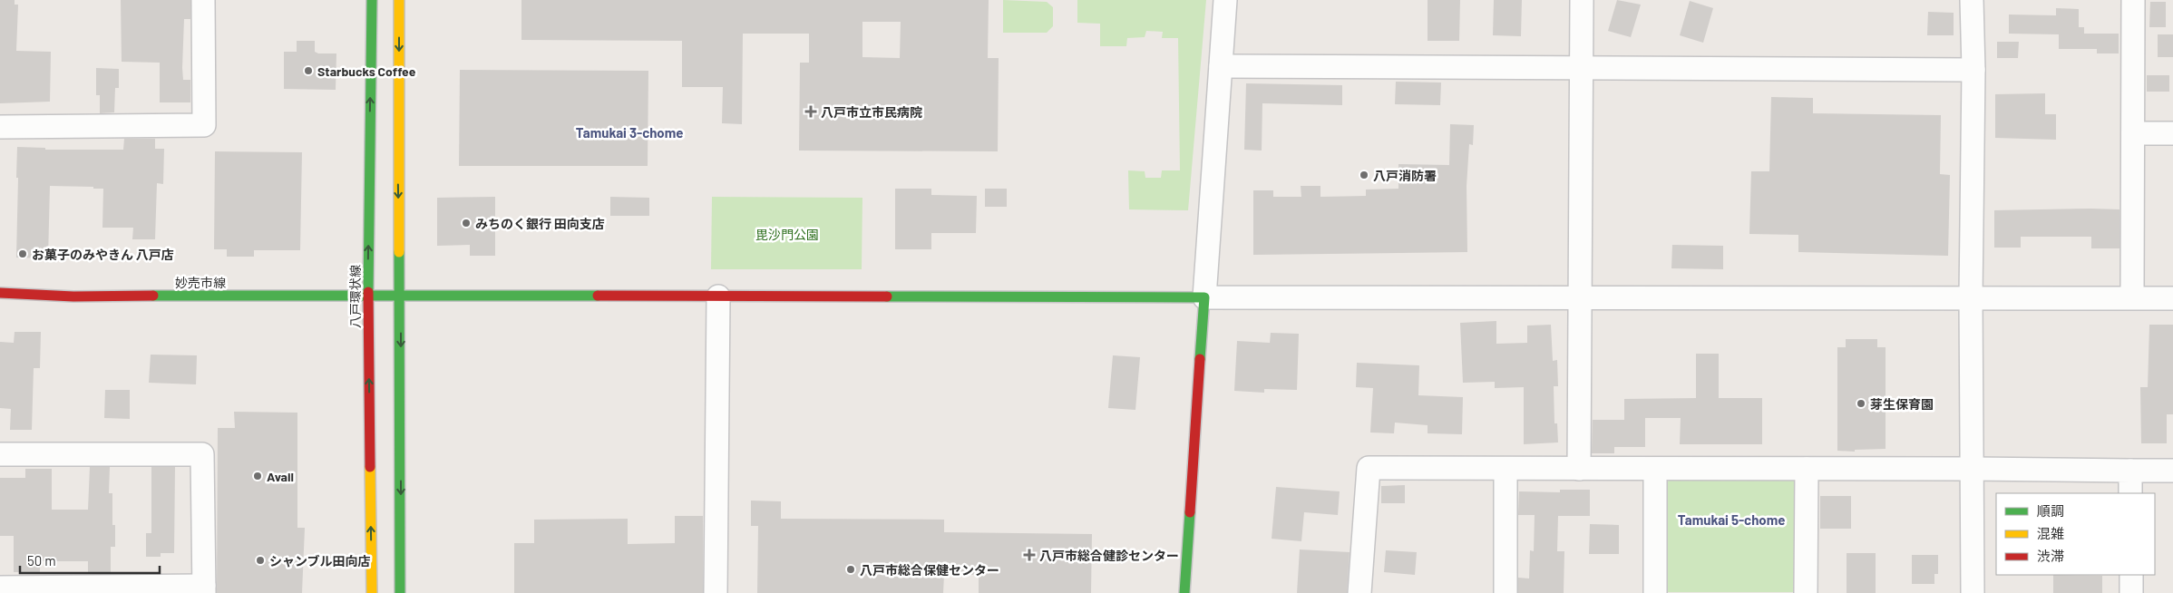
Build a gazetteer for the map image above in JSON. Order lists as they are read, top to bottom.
{
  "streets": {
    "main road": ["妙売市線", "八戸環状線"]
  },
  "crossings": [
    ["妙売市線", "八戸環状線"]
  ],
  "districts": ["Tamukai 3-chome", "Tamukai 5-chome"],
  "parks": ["毘沙門公園"],
  "places": {
    "other": [
      "Starbucks Coffee",
      "八戸消防署",
      "みちのく銀行 田向支店",
      "お菓子のみやきん 八戸店",
      "芽生保育園",
      "Avail",
      "シャンブル田向店",
      "八戸市総合保健センター"
    ],
    "health": ["八戸市立市民病院", "八戸市総合健診センター"]
  },
  "legend": ["順調", "混雑", "渋滞"],
  "scale_bar": "50 m"
}
